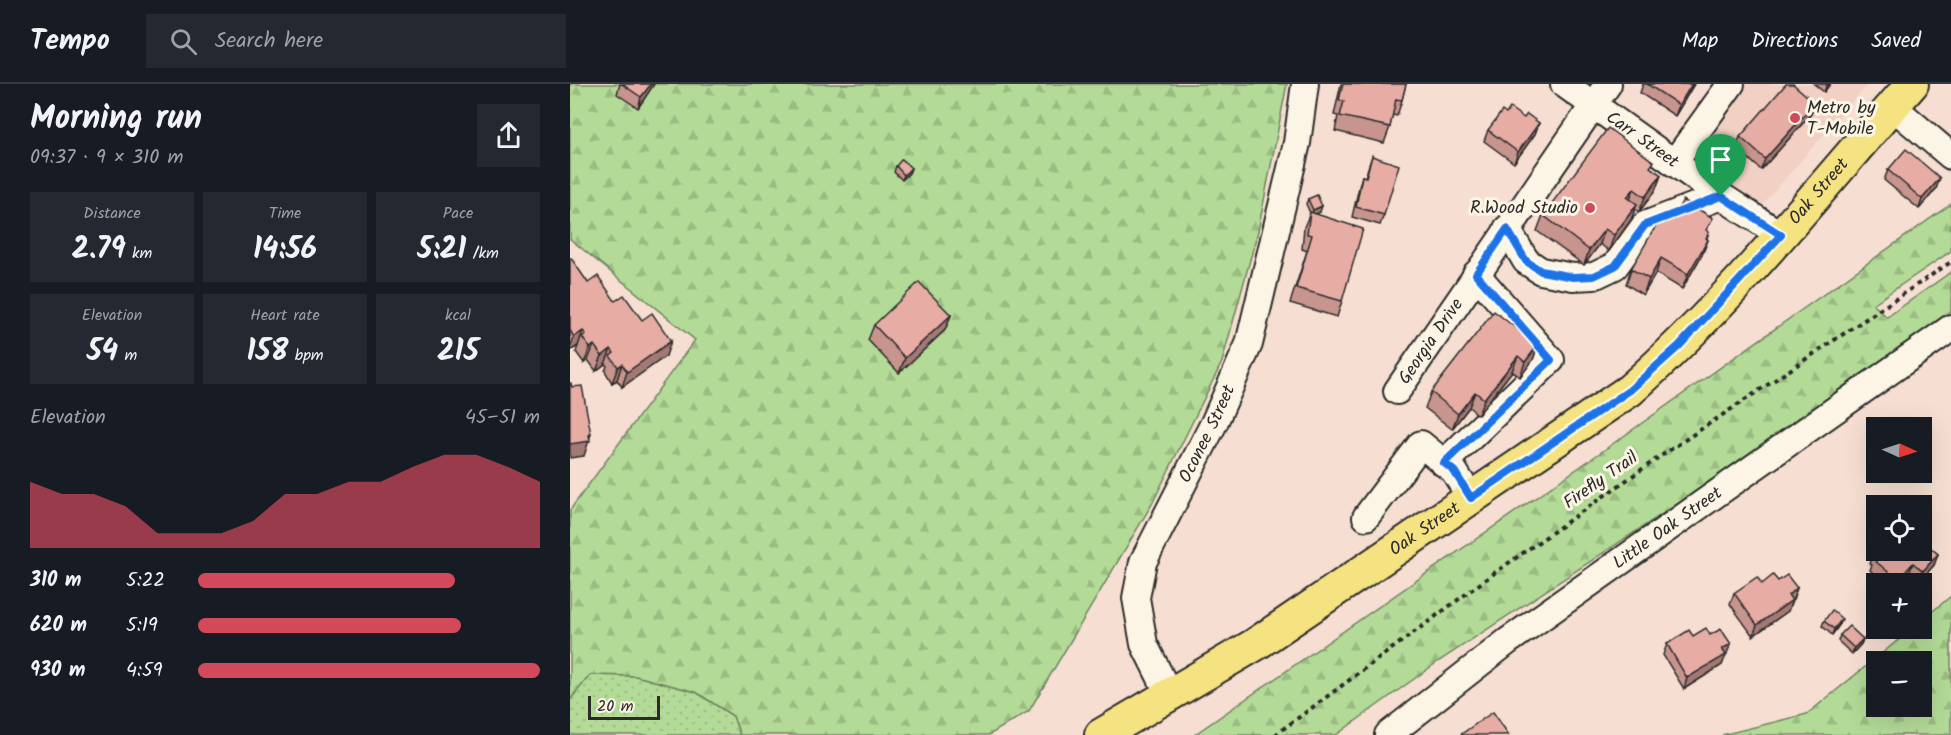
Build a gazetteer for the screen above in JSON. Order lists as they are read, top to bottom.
{
  "streets": {
    "main road": ["Oak Street"],
    "street": [
      "Carr Street",
      "Georgia Drive",
      "Oconee Street",
      "Little Oak Street"
    ],
    "path": ["Firefly Trail"]
  },
  "crossings": [
    ["Carr Street", "Oak Street"],
    ["Carr Street", "Georgia Drive"],
    ["Oak Street", "Oconee Street"]
  ],
  "places": ["Metro by T-Mobile", "R.Wood Studio"],
  "scale_bar": "20 m",
  "north": "right",
  "page": {
    "header": "Tempo",
    "search": "Search here",
    "nav": ["Map", "Directions", "Saved"],
    "heading": ["Morning run", "09:37 · 9 × 310 m"],
    "stats": [
      ["Distance", "2.79 km"],
      ["Time", "14:56"],
      ["Pace", "5:21 /km"],
      ["Elevation", "54 m"],
      ["Heart rate", "158 bpm"],
      ["kcal", "215"]
    ],
    "chart": ["Elevation", "45–51 m"],
    "map_buttons": ["+", "−"],
    "list": [
      {
        "name": "310 m",
        "note": "5:22"
      },
      {
        "name": "620 m",
        "note": "5:19"
      },
      {
        "name": "930 m",
        "note": "4:59"
      }
    ],
    "scale": "20 m"
  }
}
